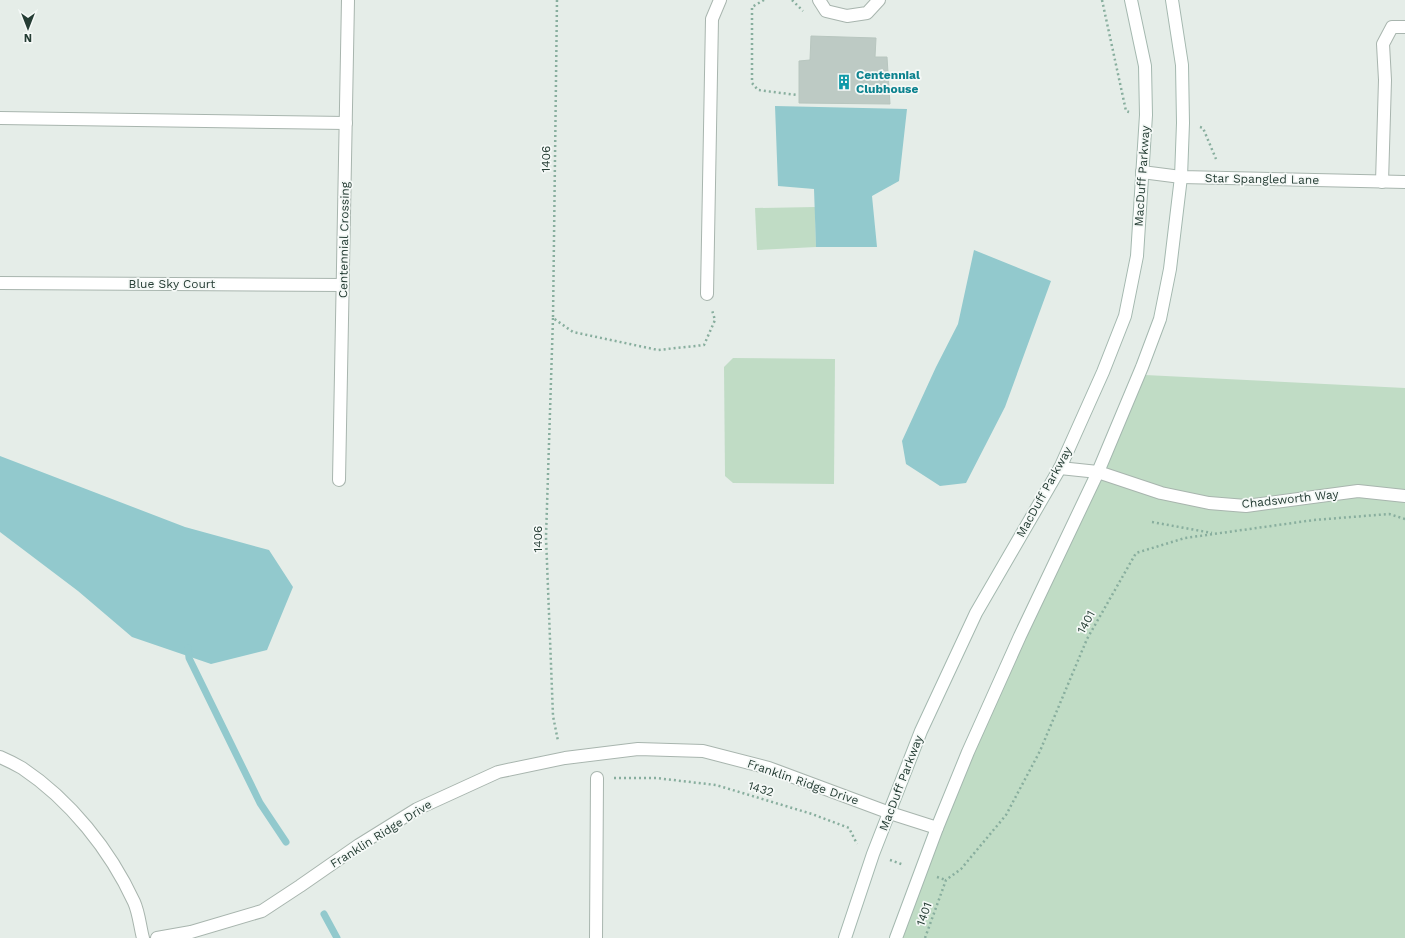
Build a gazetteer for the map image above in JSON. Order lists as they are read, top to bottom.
{
  "streets": {
    "street": [
      "MacDuff Parkway",
      "Star Spangled Lane",
      "Centennial Crossing",
      "Blue Sky Court",
      "Chadsworth Way",
      "Franklin Ridge Drive"
    ],
    "path": ["1406", "1401", "1432"]
  },
  "crossings": [
    ["1406", "Franklin Ridge Drive"],
    ["MacDuff Parkway", "Star Spangled Lane"],
    ["MacDuff Parkway", "Chadsworth Way"],
    ["MacDuff Parkway", "Franklin Ridge Drive"],
    ["MacDuff Parkway", "1432"],
    ["Centennial Crossing", "Blue Sky Court"],
    ["1401", "1432"]
  ],
  "places": {
    "building": ["Centennial Clubhouse"]
  },
  "north": "bottom"
}
